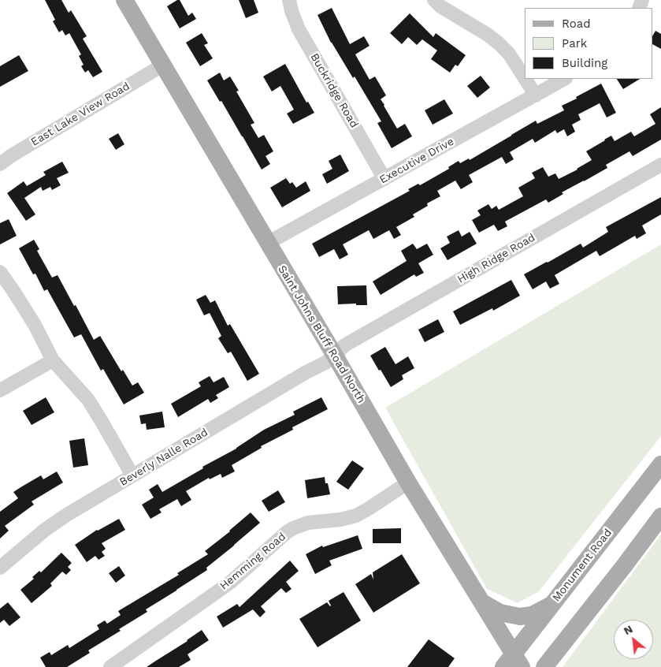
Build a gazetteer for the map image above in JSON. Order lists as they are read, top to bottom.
{
  "streets": {
    "main road": ["Saint Johns Bluff Road North", "Monument Road"],
    "street": [
      "Buckridge Road",
      "East Lake View Road",
      "Executive Drive",
      "High Ridge Road",
      "Beverly Nalle Road",
      "Hemming Road"
    ]
  },
  "crossings": [
    ["Buckridge Road", "Executive Drive"],
    ["East Lake View Road", "Saint Johns Bluff Road North"],
    ["Executive Drive", "Saint Johns Bluff Road North"],
    ["High Ridge Road", "Saint Johns Bluff Road North"],
    ["High Ridge Road", "Beverly Nalle Road"],
    ["Saint Johns Bluff Road North", "Beverly Nalle Road"],
    ["Saint Johns Bluff Road North", "Hemming Road"],
    ["Saint Johns Bluff Road North", "Monument Road"]
  ],
  "legend": ["Road", "Park", "Building"],
  "north": "top left"
}
